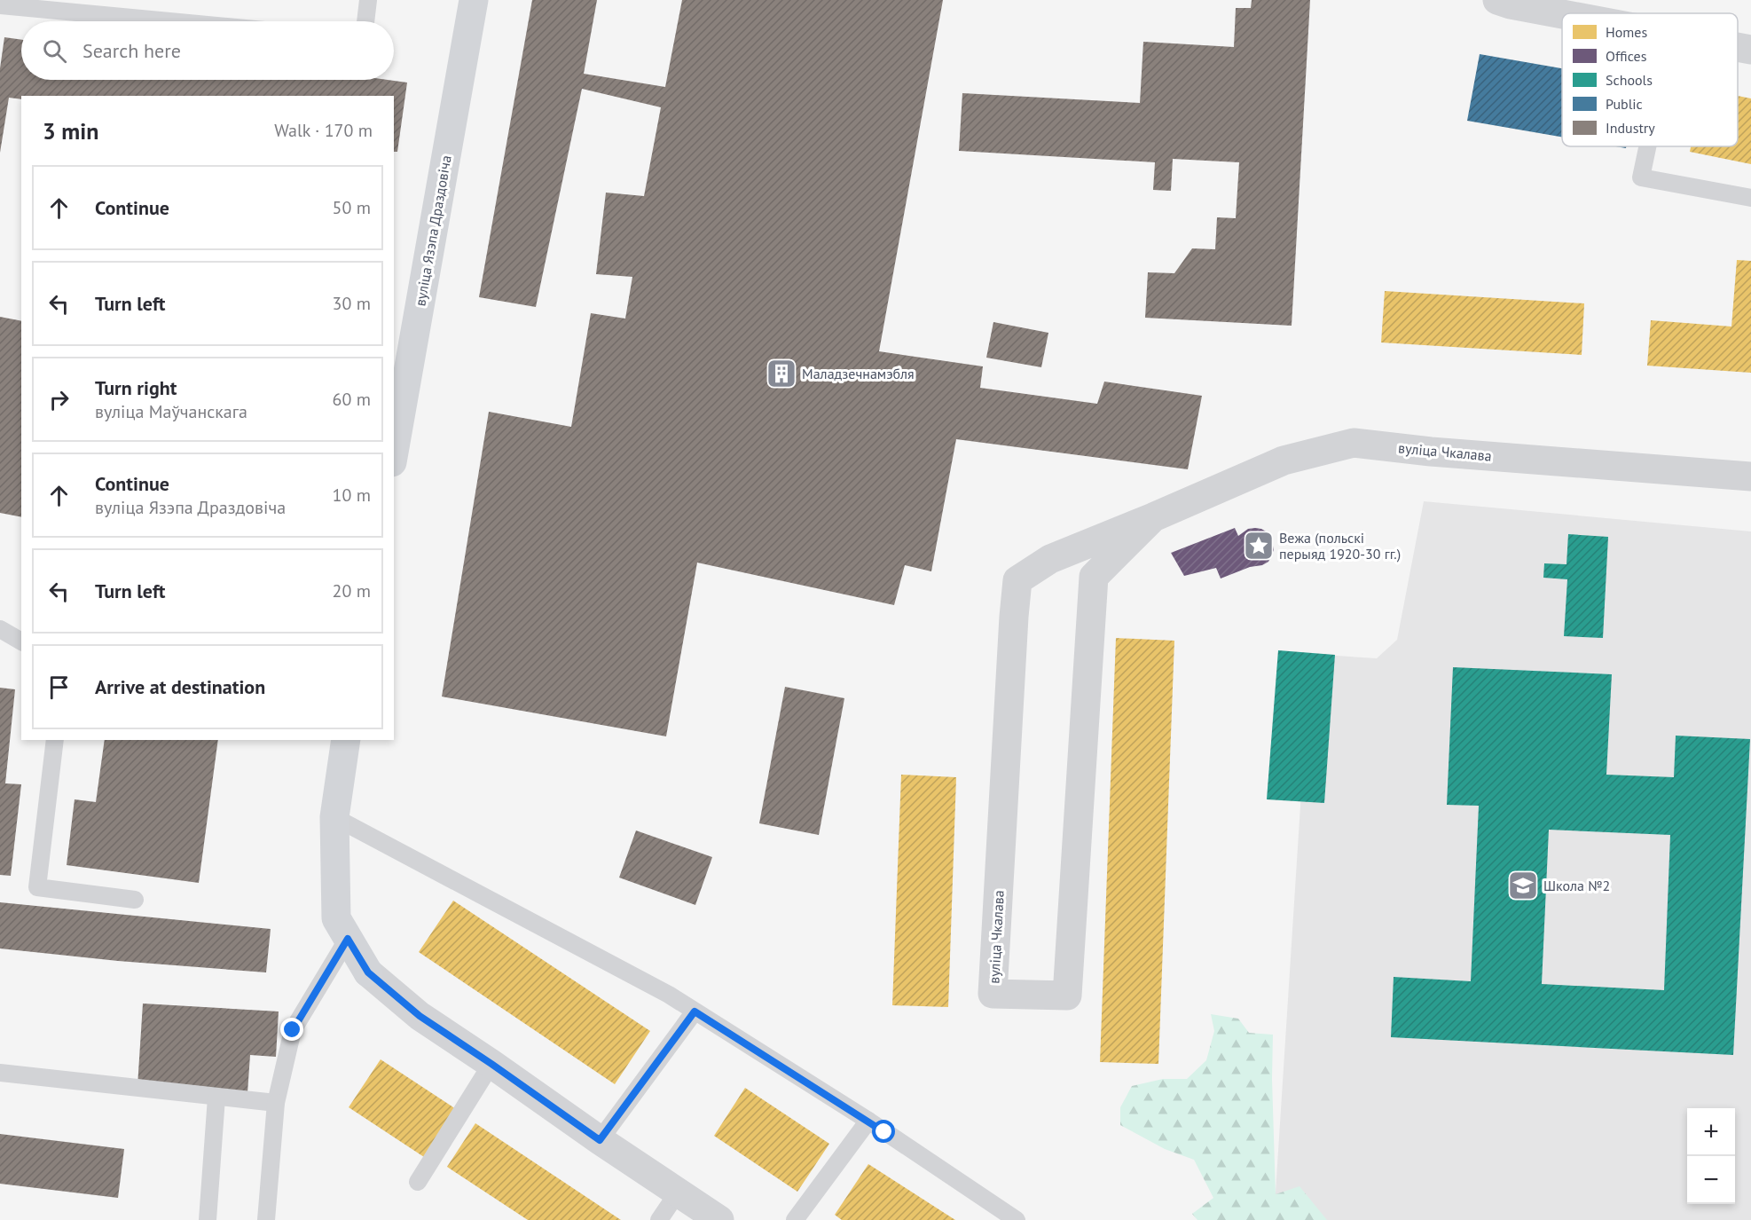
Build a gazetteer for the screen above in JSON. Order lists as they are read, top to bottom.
{
  "streets": {
    "street": ["вуліца Язэпа Драздовіча", "вуліца Чкалава"]
  },
  "places": {
    "building": ["Маладзечнамэбля"],
    "place": ["Вежа (польскі перыяд 1920-30 гг.)"],
    "school or university": ["Школа №2"]
  },
  "legend": [
    "Homes",
    "Offices",
    "Schools",
    "Public",
    "Industry"
  ],
  "page": {
    "search": "Search here",
    "heading": ["3 min", "Walk · 170 m"],
    "list": [
      ["Continue", "50 m"],
      ["Turn left", "30 m"],
      ["Turn right", "вуліца Маўчанскага", "60 m"],
      ["Continue", "вуліца Язэпа Драздовіча", "10 m"],
      ["Turn left", "20 m"],
      "Arrive at destination"
    ],
    "map_buttons": ["+", "−"]
  }
}
